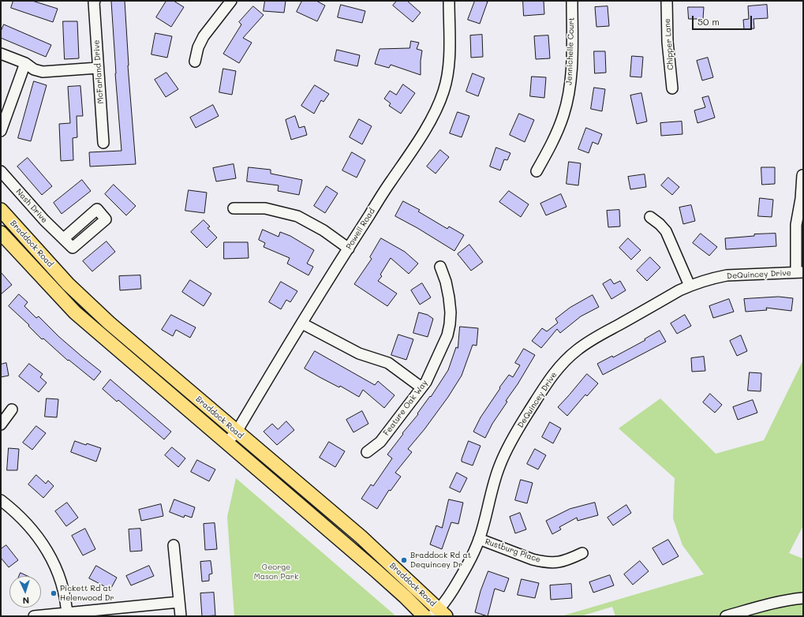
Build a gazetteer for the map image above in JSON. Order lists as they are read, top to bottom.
{
  "streets": {
    "main road": ["Braddock Road"],
    "street": [
      "Chipper Lane",
      "Jennichelle Court",
      "McFarland Drive",
      "Nash Drive",
      "Powell Road",
      "DeQuincey Drive",
      "Feature Oak Way",
      "Rustburg Place"
    ]
  },
  "crossings": [
    ["Powell Road", "Braddock Road"],
    ["Braddock Road", "DeQuincey Drive"],
    ["DeQuincey Drive", "Rustburg Place"]
  ],
  "parks": ["George Mason Park"],
  "places": ["Braddock Rd at Dequincey Dr", "Pickett Rd at Helenwood Dr"],
  "scale_bar": "50 m",
  "north": "bottom"
}
